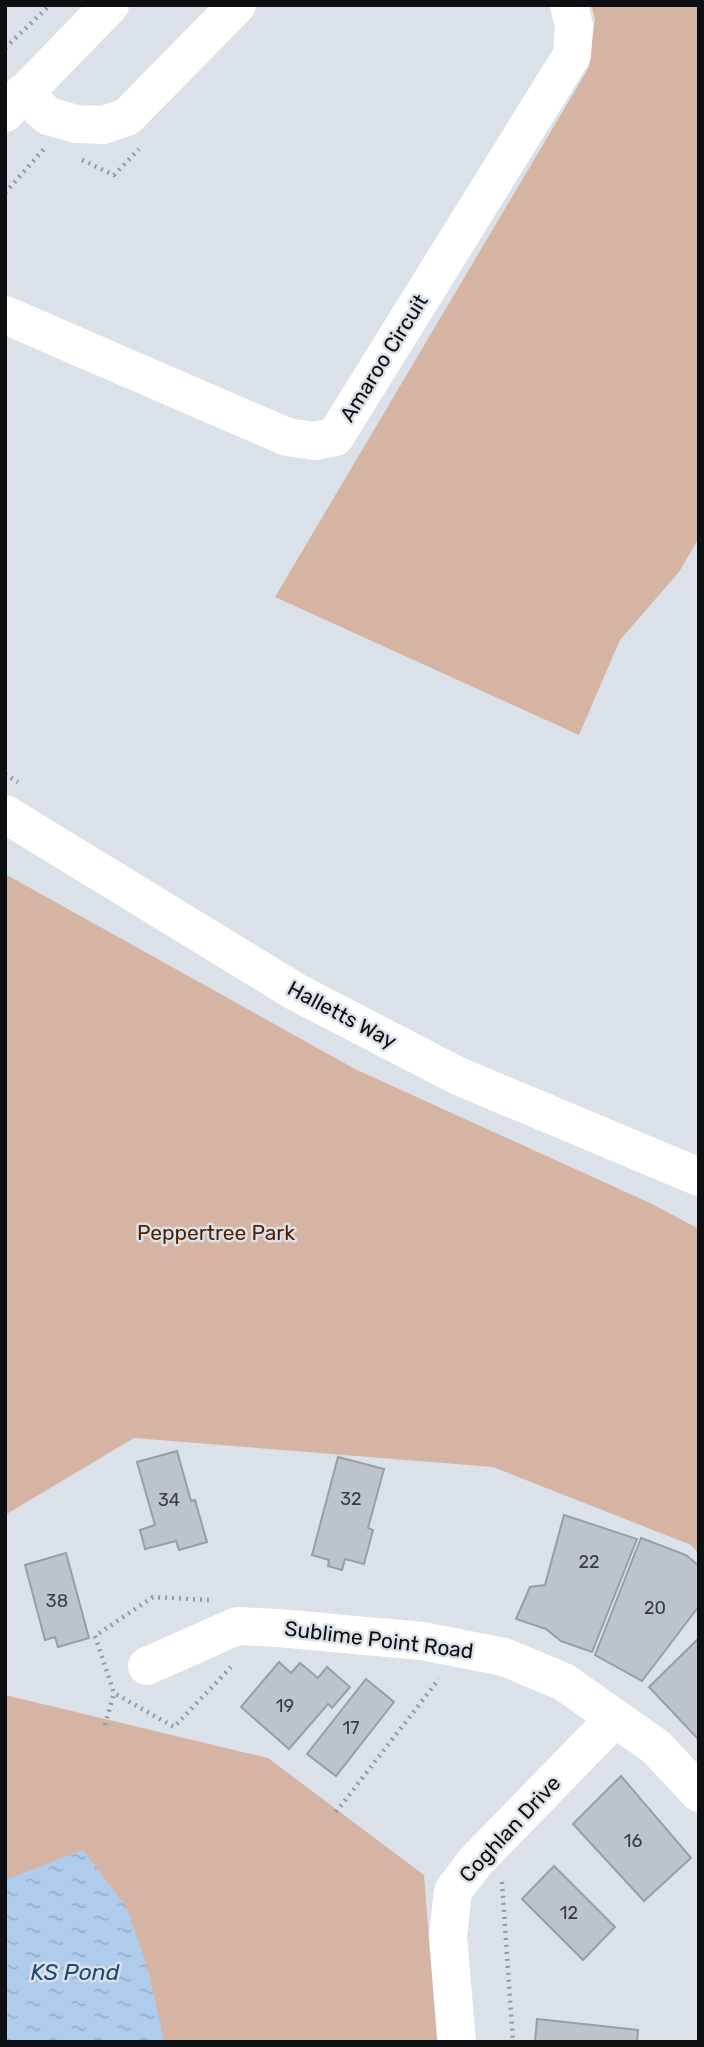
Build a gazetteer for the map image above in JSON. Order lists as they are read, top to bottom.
{
  "streets": {
    "street": [
      "Amaroo Circuit",
      "Halletts Way",
      "Sublime Point Road",
      "Coghlan Drive"
    ]
  },
  "crossings": [
    ["Sublime Point Road", "Coghlan Drive"]
  ],
  "water": ["KS Pond"],
  "parks": ["Peppertree Park"],
  "house_numbers": [
    "32",
    "34",
    "22",
    "38",
    "20",
    "19",
    "17",
    "16",
    "12"
  ]
}
